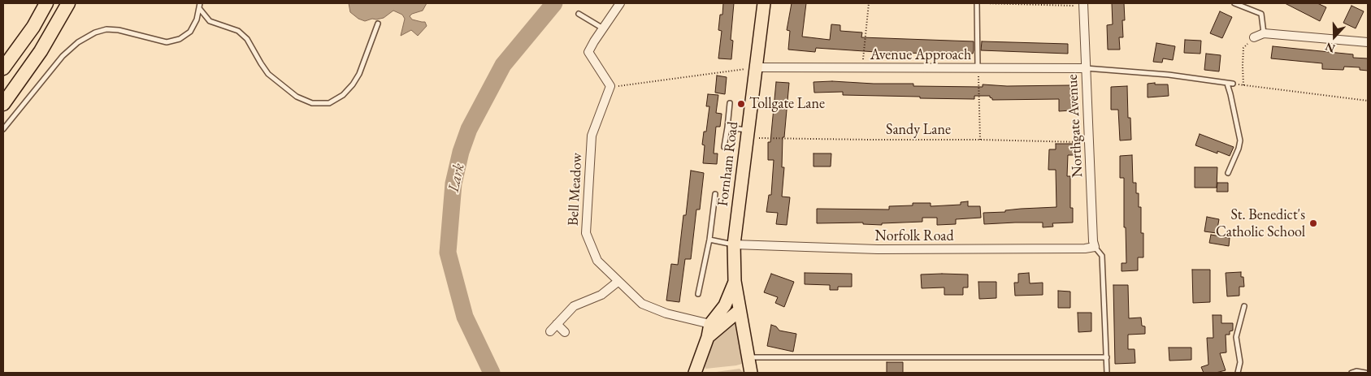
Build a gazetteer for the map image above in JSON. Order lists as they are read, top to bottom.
{
  "streets": {
    "main road": ["Fornham Road"],
    "street": [
      "Avenue Approach",
      "Northgate Avenue",
      "Bell Meadow",
      "Norfolk Road"
    ],
    "path": ["Sandy Lane"]
  },
  "crossings": [
    ["Avenue Approach", "Northgate Avenue"],
    ["Avenue Approach", "Fornham Road"],
    ["Northgate Avenue", "Sandy Lane"],
    ["Northgate Avenue", "Norfolk Road"],
    ["Sandy Lane", "Fornham Road"],
    ["Fornham Road", "Bell Meadow"],
    ["Fornham Road", "Norfolk Road"]
  ],
  "water": ["Lark"],
  "places": ["Tollgate Lane", "St. Benedict's Catholic School"],
  "north": "bottom"
}
